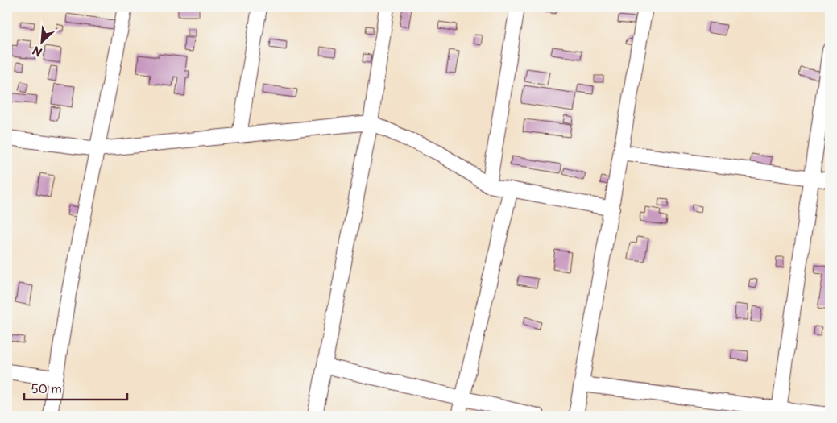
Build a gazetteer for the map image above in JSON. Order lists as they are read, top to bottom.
{
  "scale_bar": "50 m",
  "north": "bottom left"
}
